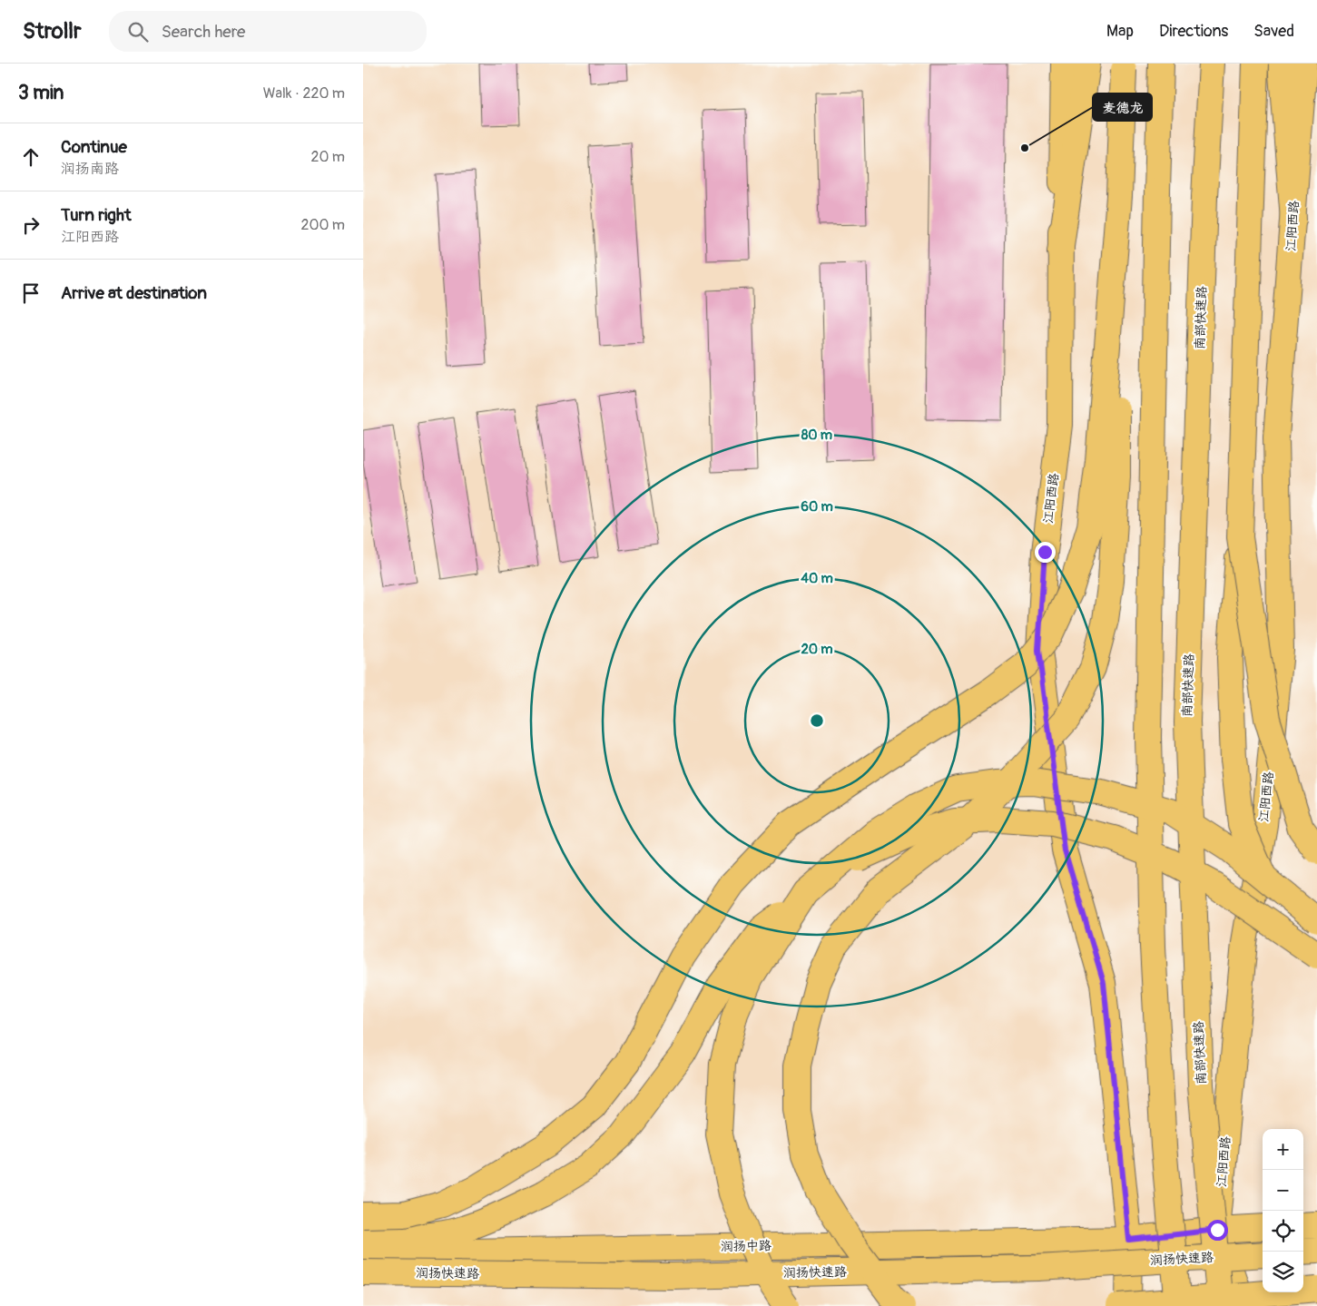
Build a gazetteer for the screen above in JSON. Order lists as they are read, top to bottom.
{
  "streets": {
    "main road": [
      "江阳西路",
      "南部快速路",
      "润扬中路",
      "润扬快速路"
    ]
  },
  "crossings": [
    ["江阳西路", "润扬中路"]
  ],
  "places": ["麦德龙"],
  "page": {
    "header": "Strollr",
    "search": "Search here",
    "nav": ["Map", "Directions", "Saved"],
    "heading": ["3 min", "Walk · 220 m"],
    "list": [
      ["Continue", "润扬南路", "20 m"],
      ["Turn right", "江阳西路", "200 m"],
      "Arrive at destination"
    ],
    "map_buttons": ["+", "−"]
  },
  "rings": [
    "80 m",
    "60 m",
    "40 m",
    "20 m"
  ]
}
